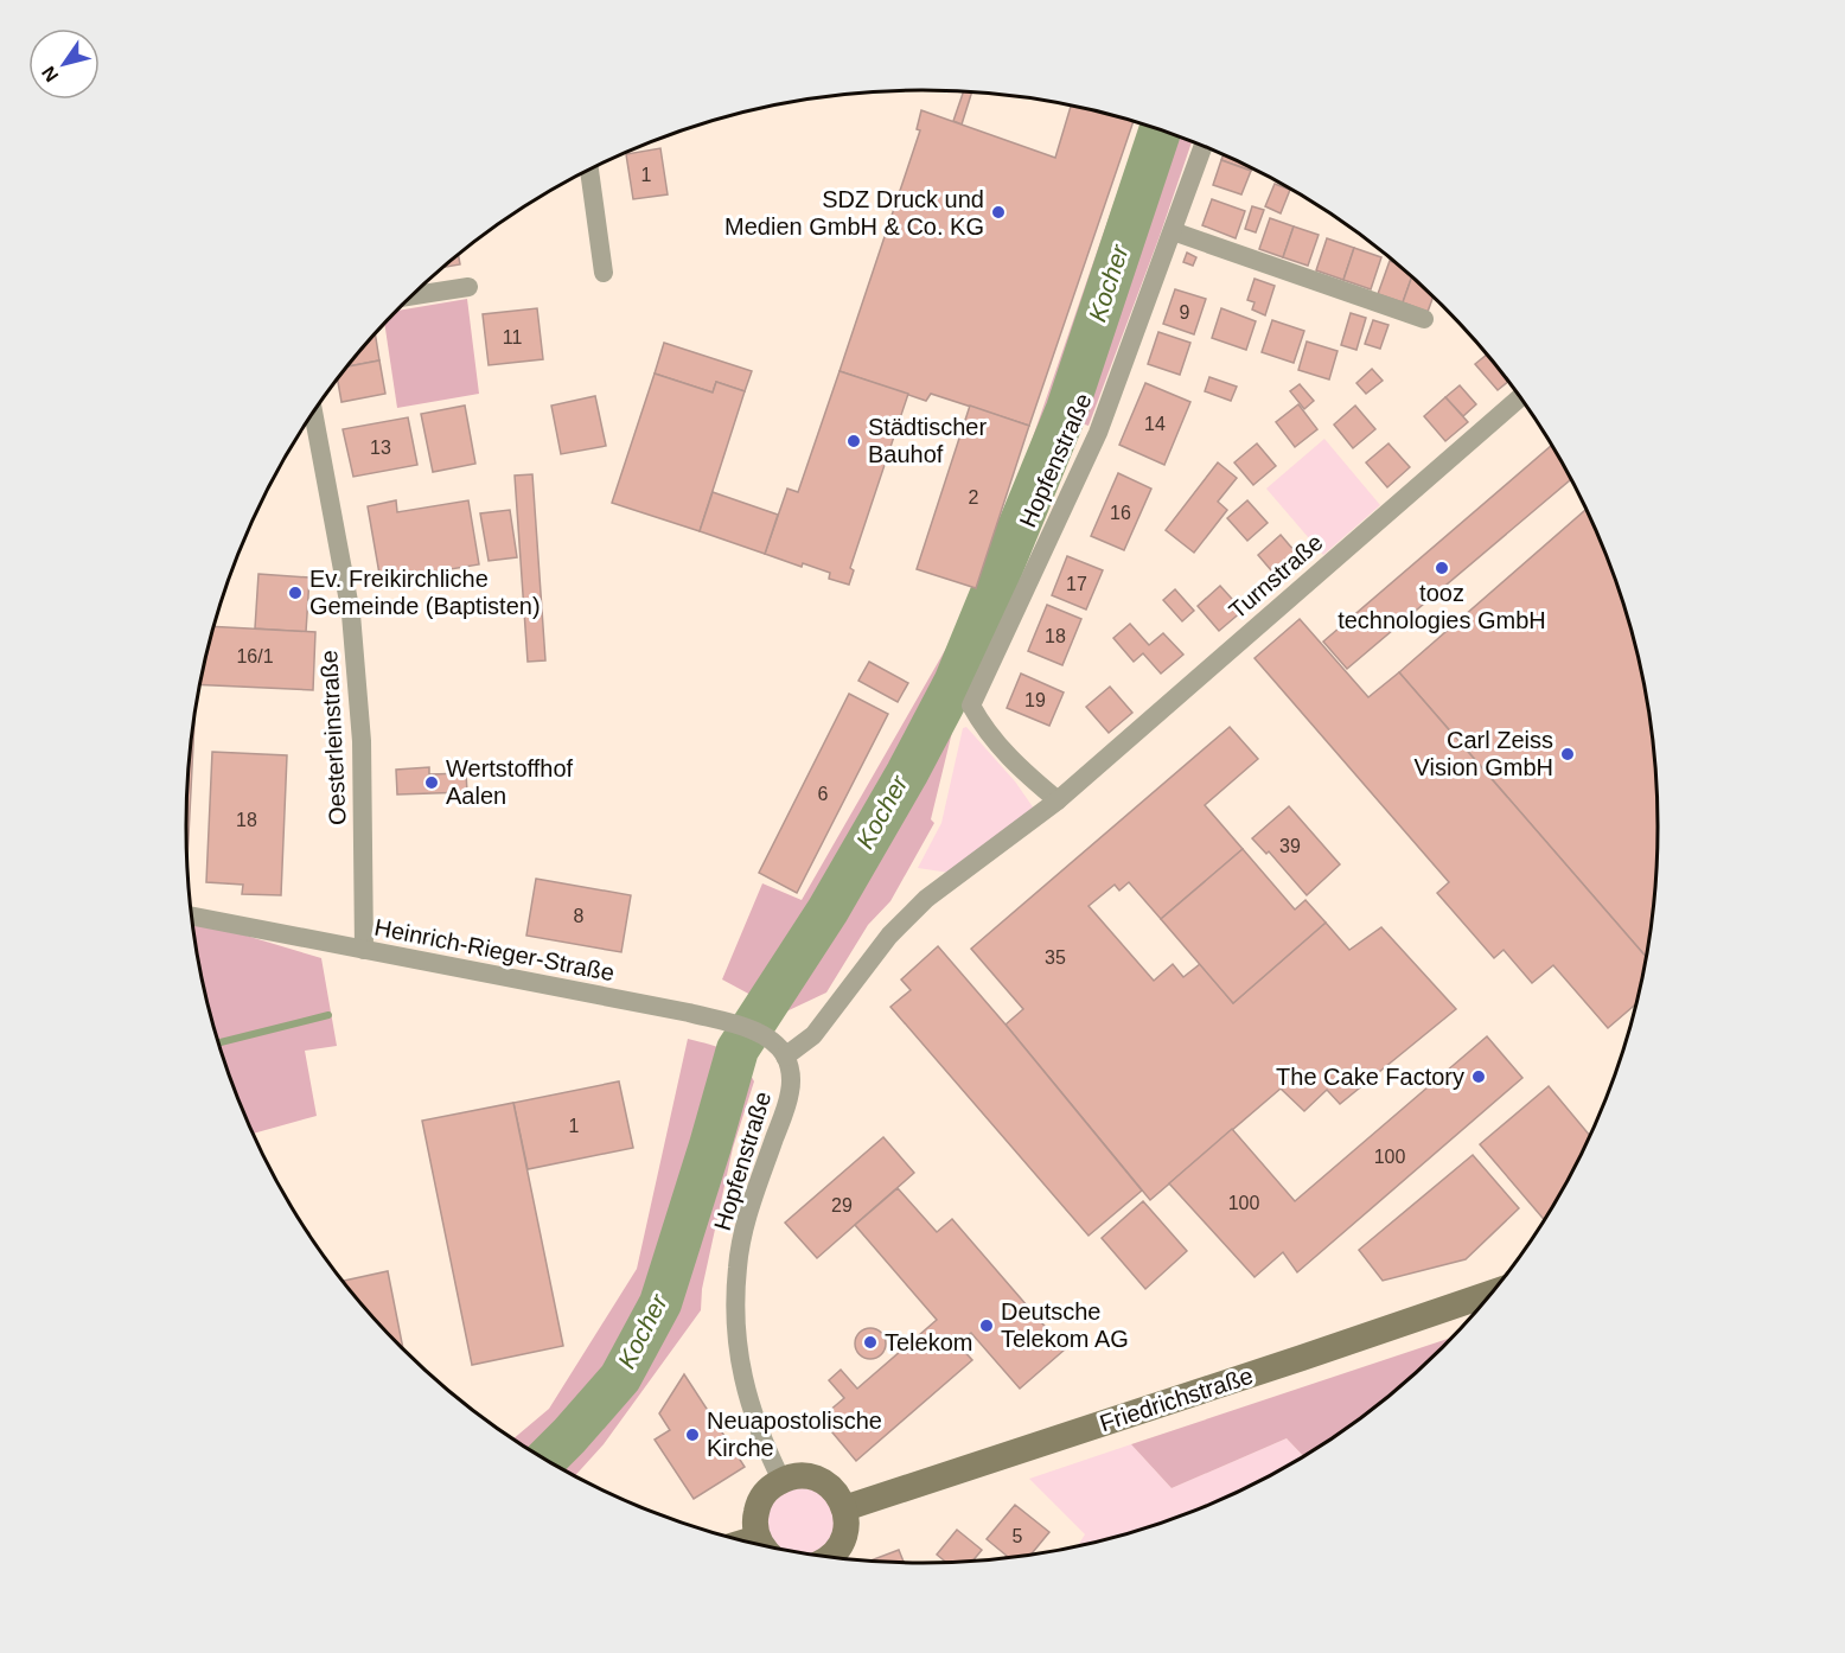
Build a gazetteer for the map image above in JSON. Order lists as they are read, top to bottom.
{
  "streets": {
    "main road": ["Friedrichstraße"],
    "street": [
      "Hopfenstraße",
      "Turnstraße",
      "Oesterleinstraße",
      "Heinrich-Rieger-Straße"
    ]
  },
  "crossings": [
    ["Hopfenstraße", "Turnstraße"],
    ["Hopfenstraße", "Heinrich-Rieger-Straße"],
    ["Oesterleinstraße", "Heinrich-Rieger-Straße"]
  ],
  "water": ["Kocher"],
  "places": [
    "SDZ Druck und Medien GmbH & Co. KG",
    "Städtischer Bauhof",
    "tooz technologies GmbH",
    "Ev. Freikirchliche Gemeinde (Baptisten)",
    "Carl Zeiss Vision GmbH",
    "Wertstoffhof Aalen",
    "The Cake Factory",
    "Deutsche Telekom AG",
    "Telekom",
    "Neuapostolische Kirche"
  ],
  "house_numbers": [
    "1",
    "9",
    "11",
    "14",
    "13",
    "2",
    "16",
    "17",
    "18",
    "16/1",
    "19",
    "6",
    "18",
    "39",
    "8",
    "35",
    "1",
    "100",
    "100",
    "29",
    "5"
  ],
  "north": "bottom left"
}
